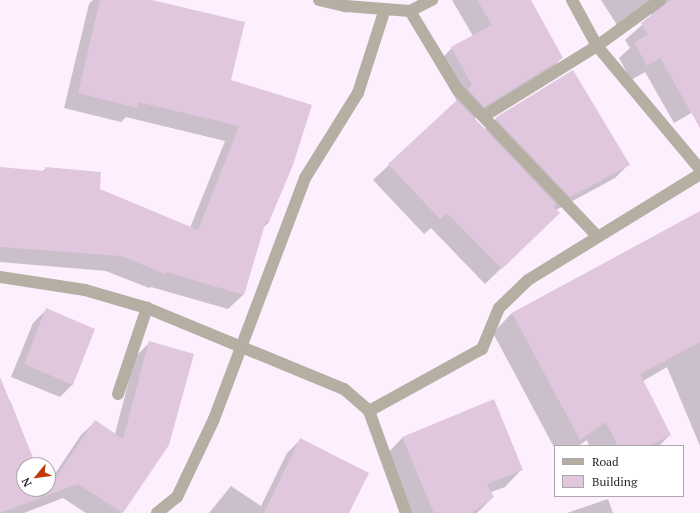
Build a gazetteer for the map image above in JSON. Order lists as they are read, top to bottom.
{
  "legend": ["Road", "Building"],
  "north": "bottom left"
}
